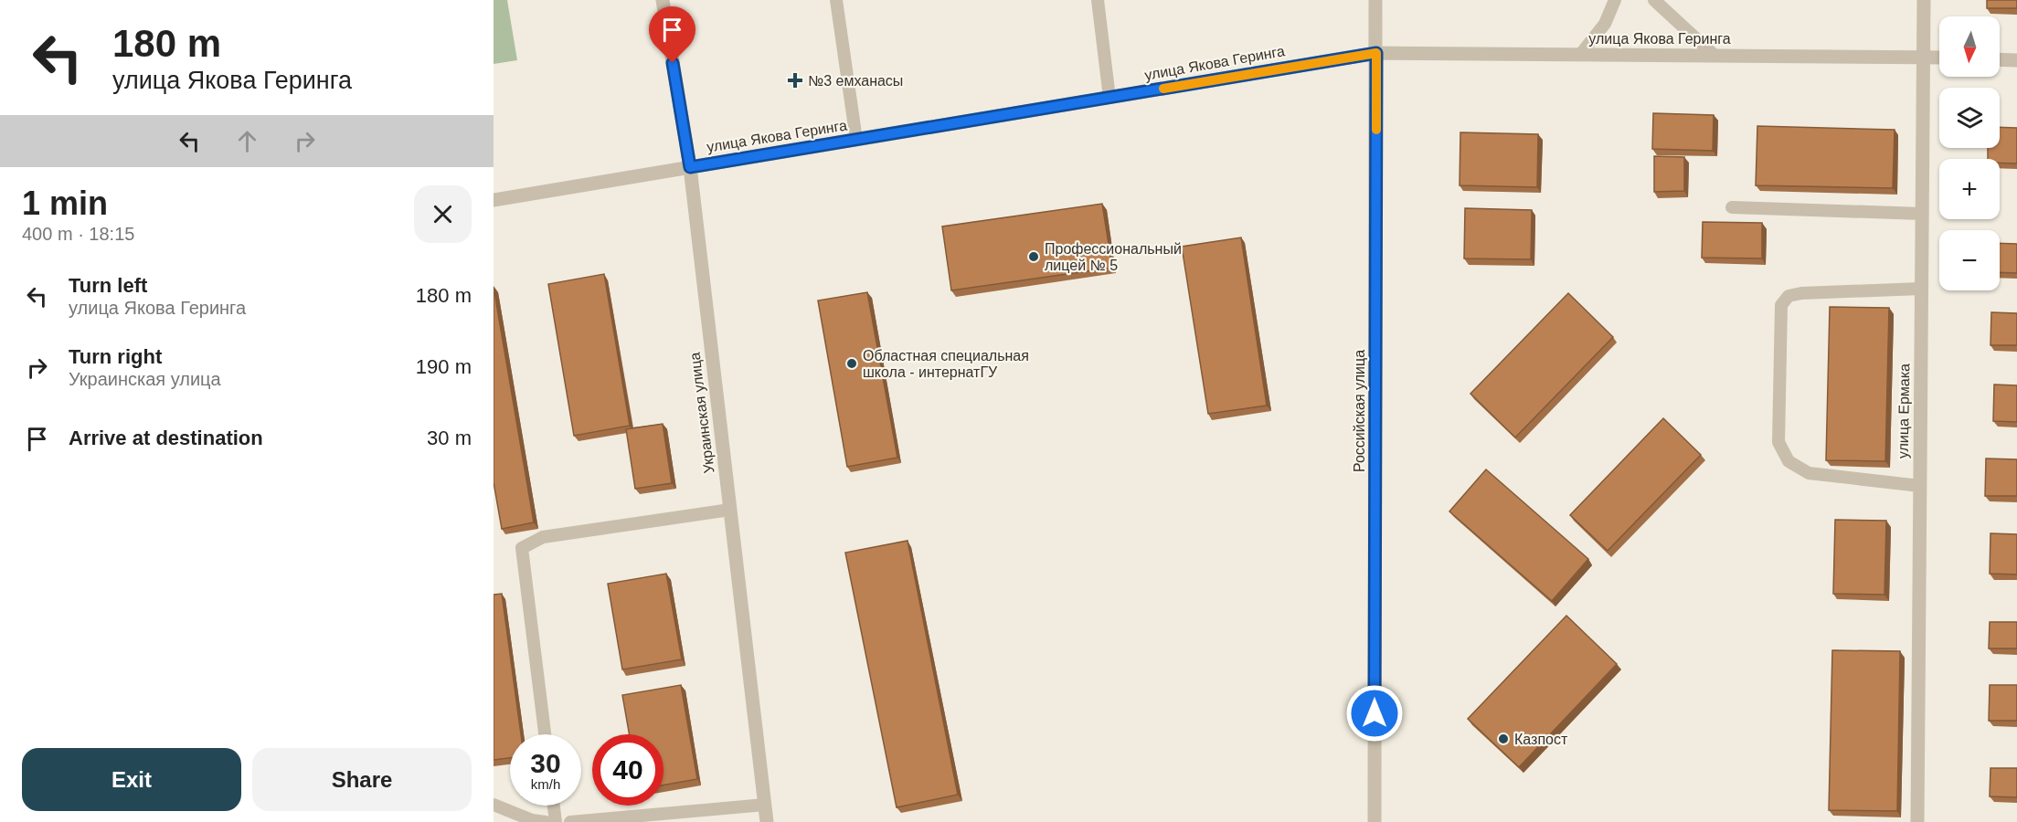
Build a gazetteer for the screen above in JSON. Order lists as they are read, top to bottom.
{
  "streets": {
    "street": [
      "улица Якова Геринга",
      "Российская улица",
      "улица Ермака",
      "Украинская улица"
    ]
  },
  "crossings": [
    ["улица Якова Геринга", "Российская улица"],
    ["улица Якова Геринга", "улица Ермака"],
    ["улица Якова Геринга", "Украинская улица"]
  ],
  "places": {
    "health": ["№3 емханасы"],
    "other": ["Профессиональный лицей № 5", "Областная специальная школа - интернатГУ", "Казпост"]
  },
  "north": "bottom",
  "page": {
    "turn": ["180 m", "улица Якова Геринга"],
    "map_buttons": ["+", "−"],
    "heading": ["1 min", "400 m · 18:15"],
    "list": [
      {
        "name": "Turn left",
        "note": "улица Якова Геринга",
        "value": "180 m"
      },
      {
        "name": "Turn right",
        "note": "Украинская улица",
        "value": "190 m"
      },
      {
        "name": "Arrive at destination",
        "value": "30 m"
      }
    ],
    "speed": "30 km/h",
    "limit": "40",
    "buttons": ["Exit", "Share"]
  }
}
